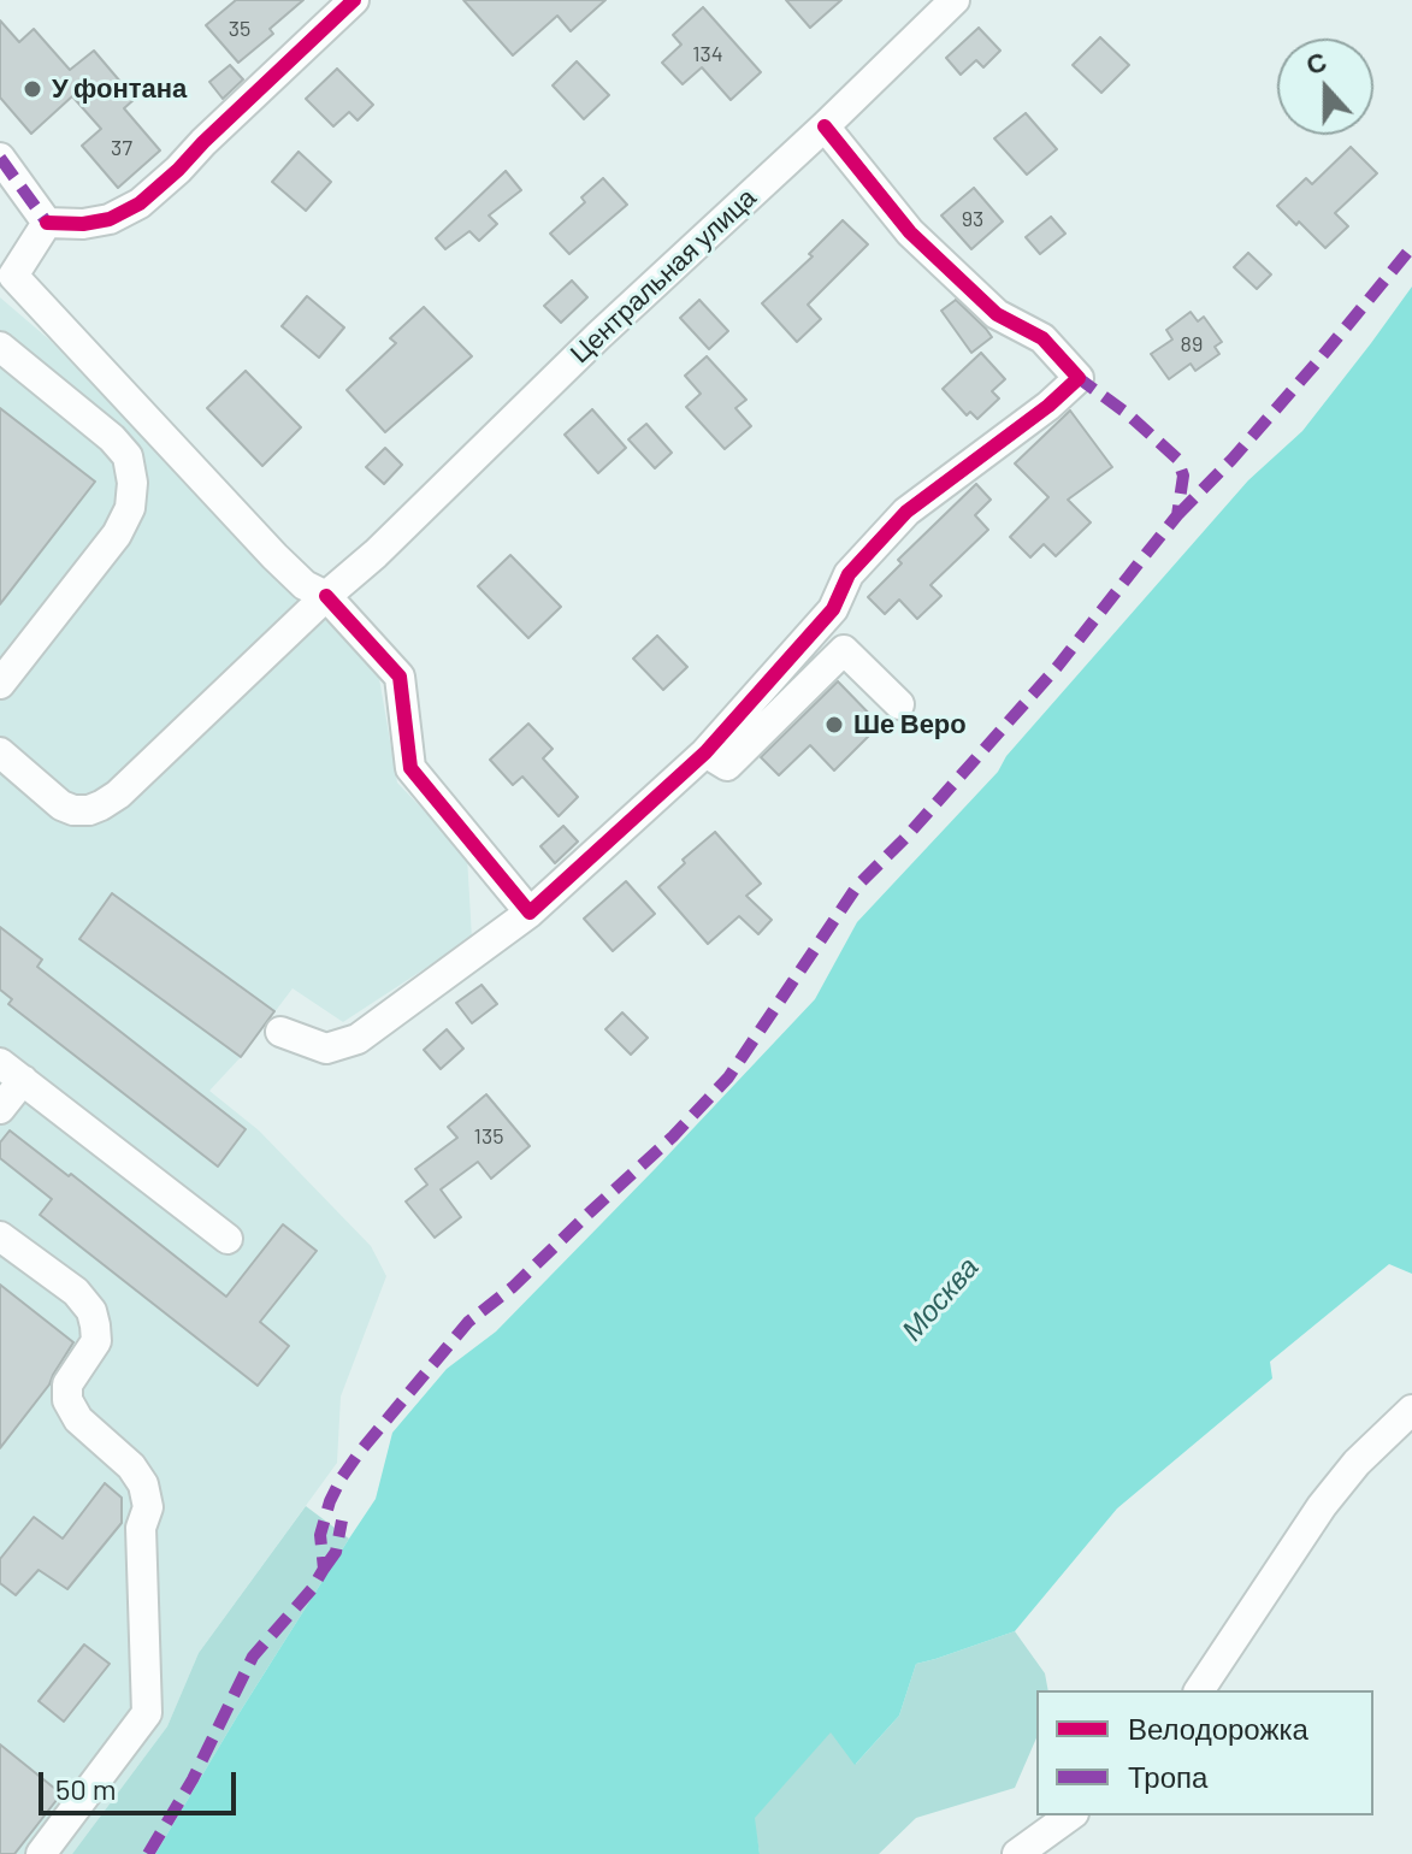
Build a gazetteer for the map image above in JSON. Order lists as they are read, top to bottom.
{
  "streets": {
    "street": ["Центральная улица"]
  },
  "water": ["Москва"],
  "places": ["У фонтана", "Ше Веро"],
  "house_numbers": [
    "35",
    "134",
    "37",
    "93",
    "89",
    "135"
  ],
  "legend": ["Велодорожка", "Тропа"],
  "scale_bar": "50 m",
  "north": "top"
}
